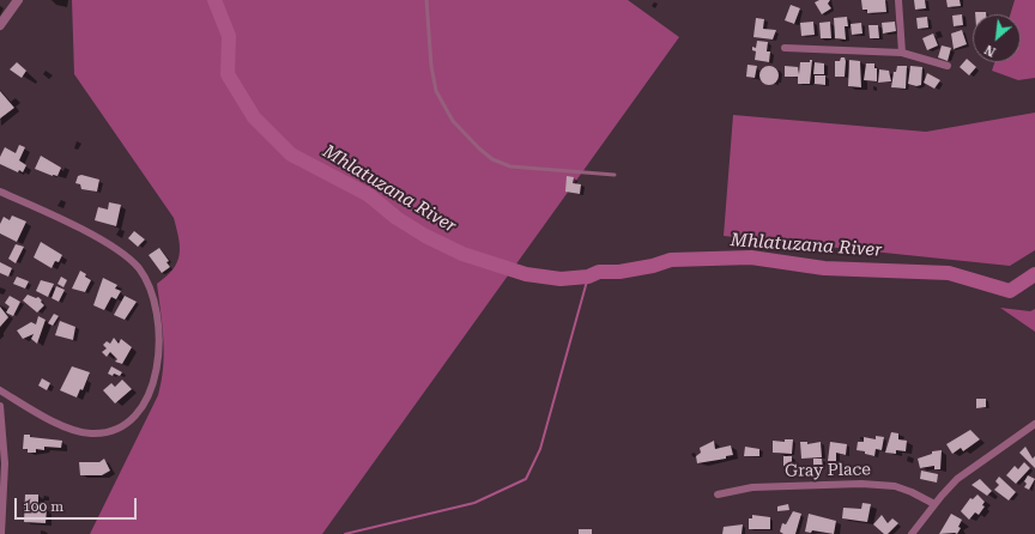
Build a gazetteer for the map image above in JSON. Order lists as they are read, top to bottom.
{
  "streets": {
    "street": ["Gray Place"]
  },
  "water": ["Mhlatuzana River"],
  "scale_bar": "100 m",
  "north": "bottom left"
}
